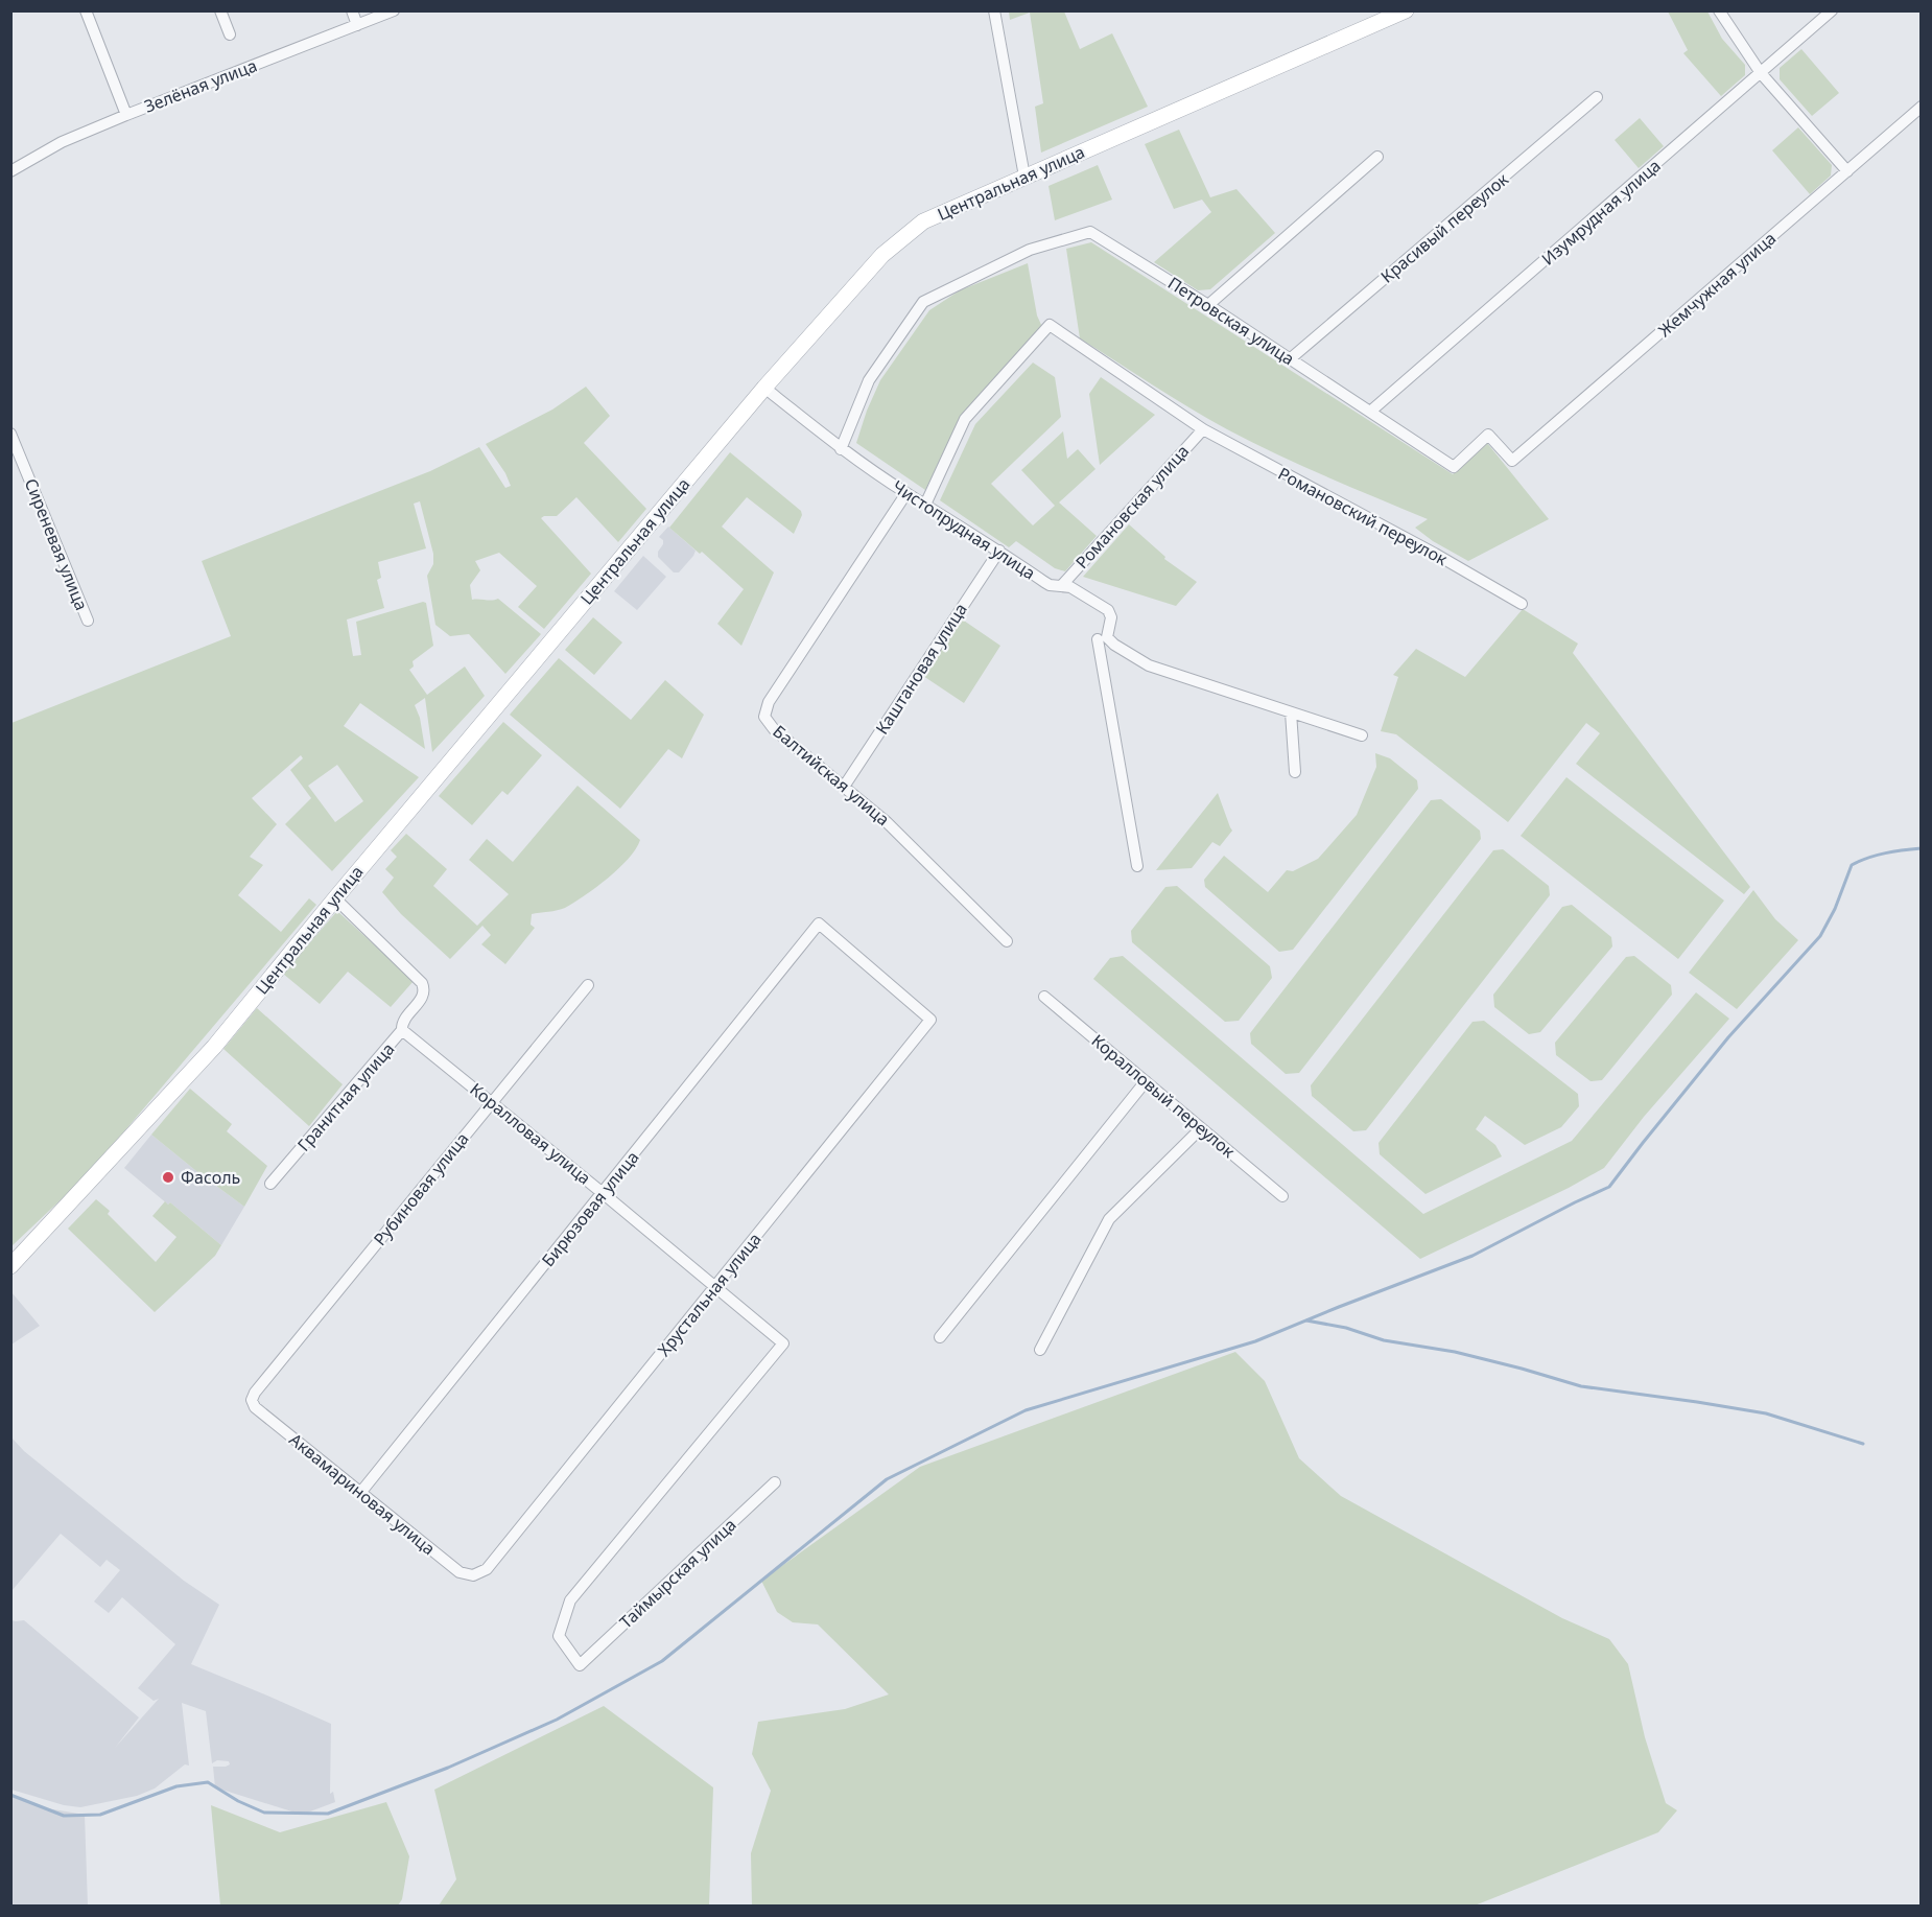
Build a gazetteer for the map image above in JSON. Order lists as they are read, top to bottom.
{
  "streets": {
    "main road": ["Центральная улица"],
    "street": [
      "Зелёная улица",
      "Изумрудная улица",
      "Красивый переулок",
      "Жемчужная улица",
      "Петровская улица",
      "Романовская улица",
      "Романовский переулок",
      "Чистопрудная улица",
      "Сиреневая улица",
      "Каштановая улица",
      "Балтийская улица",
      "Коралловый переулок",
      "Гранитная улица",
      "Коралловая улица",
      "Рубиновая улица",
      "Бирюзовая улица",
      "Хрустальная улица",
      "Аквамариновая улица",
      "Таймырская улица"
    ]
  },
  "crossings": [
    ["Центральная улица", "Чистопрудная улица"],
    ["Центральная улица", "Гранитная улица"],
    ["Изумрудная улица", "Петровская улица"],
    ["Красивый переулок", "Петровская улица"],
    ["Жемчужная улица", "Петровская улица"],
    ["Петровская улица", "Чистопрудная улица"],
    ["Романовская улица", "Романовский переулок"],
    ["Романовская улица", "Чистопрудная улица"],
    ["Чистопрудная улица", "Каштановая улица"],
    ["Чистопрудная улица", "Балтийская улица"],
    ["Каштановая улица", "Балтийская улица"],
    ["Гранитная улица", "Коралловая улица"],
    ["Коралловая улица", "Рубиновая улица"],
    ["Коралловая улица", "Бирюзовая улица"],
    ["Коралловая улица", "Хрустальная улица"],
    ["Коралловая улица", "Таймырская улица"],
    ["Рубиновая улица", "Аквамариновая улица"],
    ["Бирюзовая улица", "Хрустальная улица"],
    ["Бирюзовая улица", "Аквамариновая улица"],
    ["Хрустальная улица", "Аквамариновая улица"]
  ],
  "places": ["Фасоль"]
}
